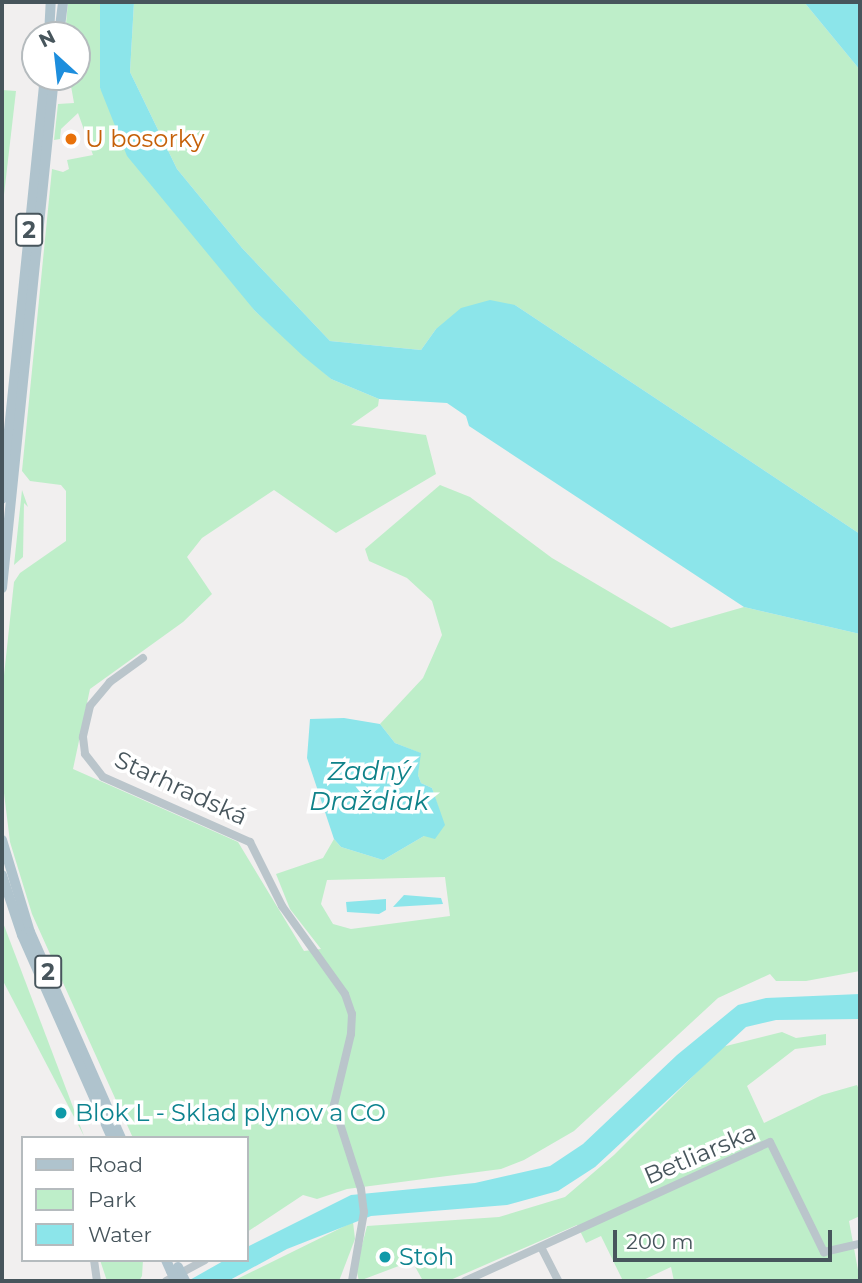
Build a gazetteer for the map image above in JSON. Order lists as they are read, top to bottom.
{
  "streets": {
    "main road": ["2"],
    "street": ["Starhradská", "Betliarska"]
  },
  "water": ["Zadný Draždiak"],
  "places": ["U bosorky", "Blok L - Sklad plynov a CO", "Stoh"],
  "legend": ["Road", "Park", "Water"],
  "scale_bar": "200 m",
  "north": "top left"
}
